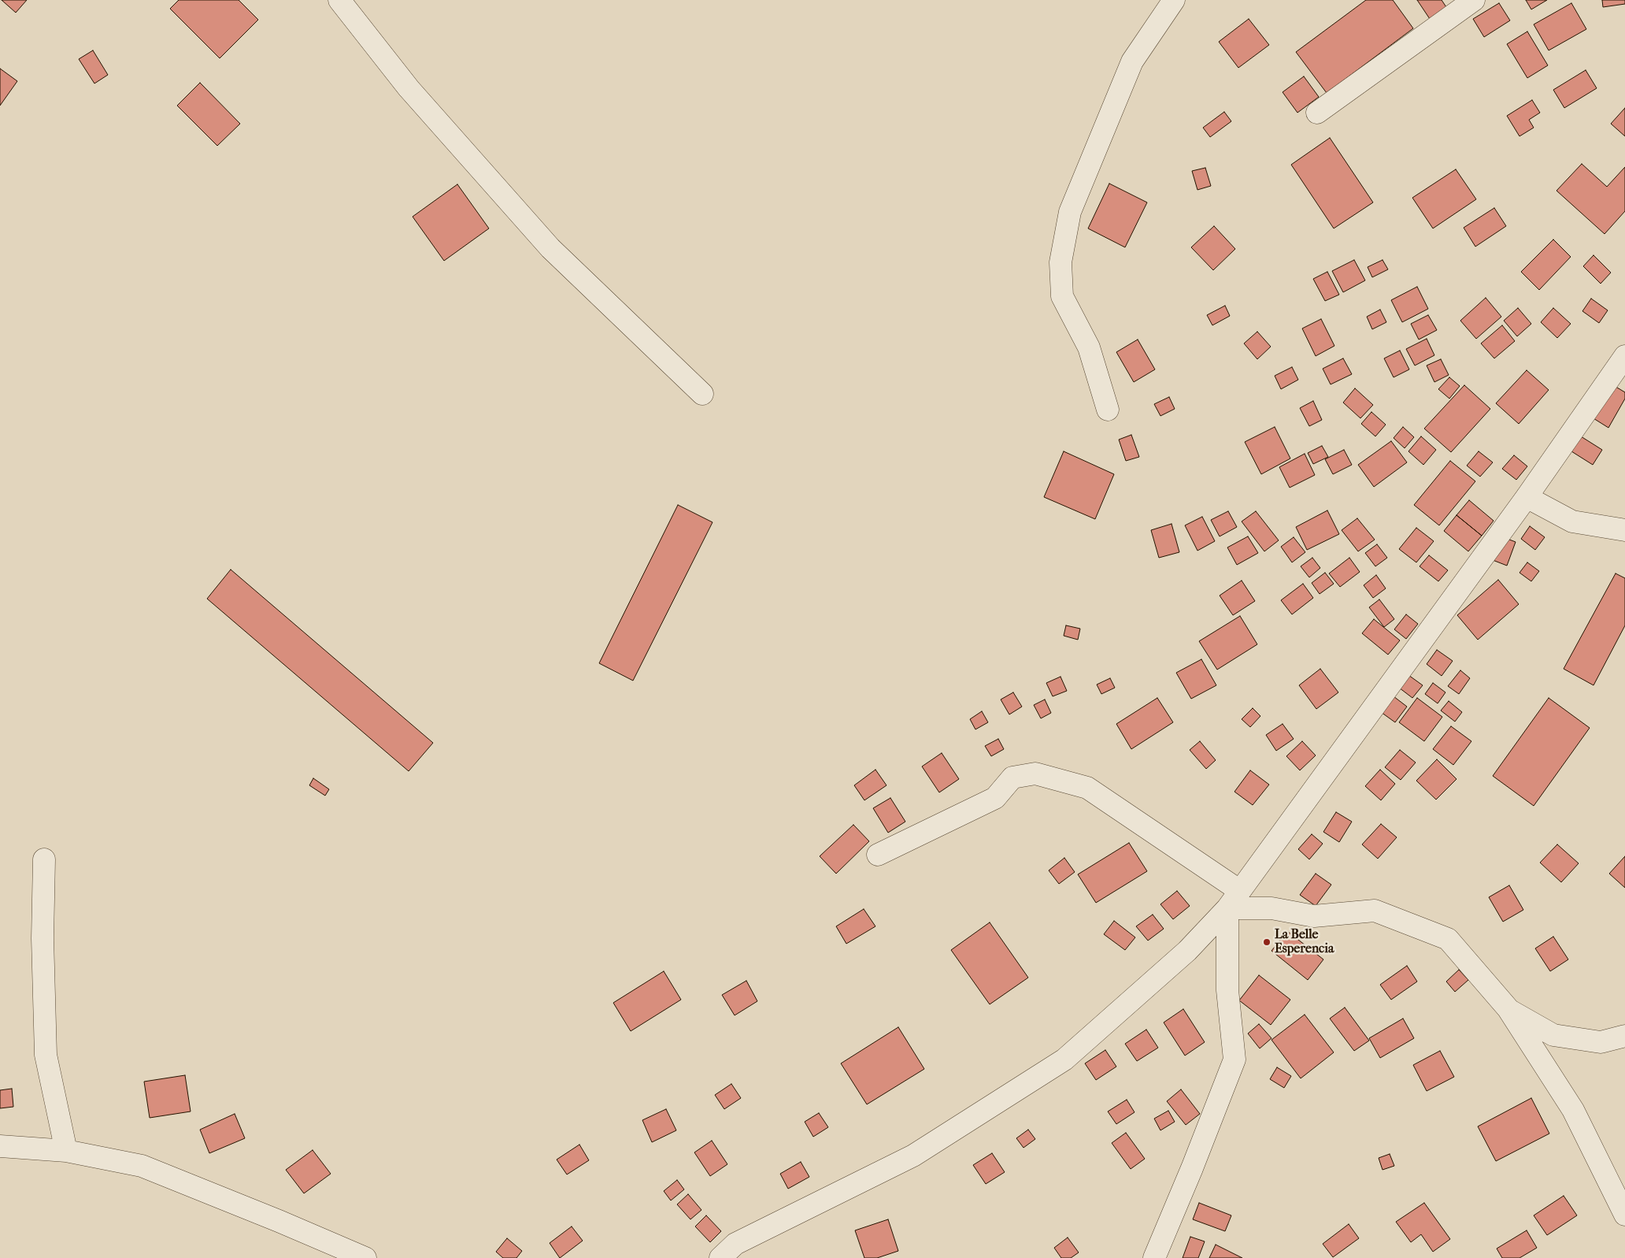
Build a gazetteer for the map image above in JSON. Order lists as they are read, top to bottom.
{
  "places": ["La Belle Esperencia"]
}
